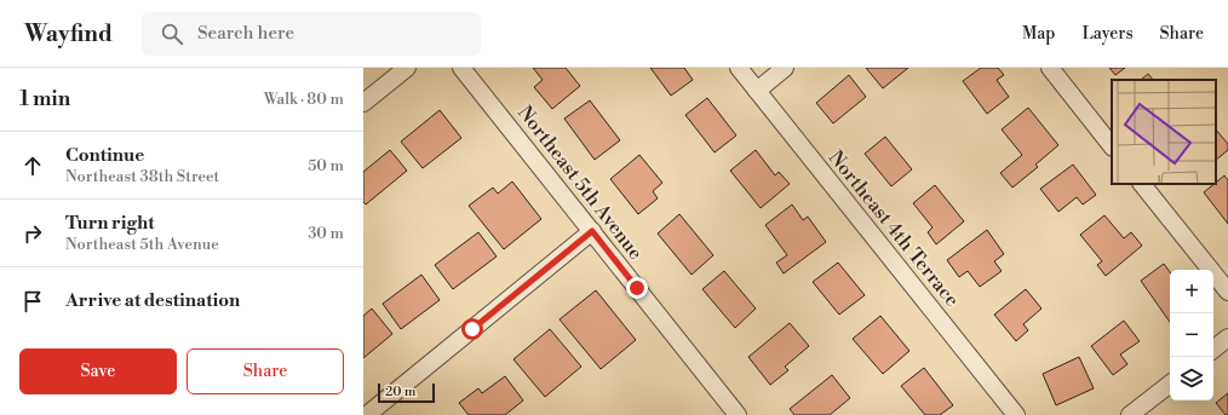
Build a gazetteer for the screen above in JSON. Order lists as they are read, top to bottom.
{
  "streets": {
    "street": ["Northeast 5th Avenue", "Northeast 4th Terrace"]
  },
  "scale_bar": "20 m",
  "page": {
    "header": "Wayfind",
    "search": "Search here",
    "nav": ["Map", "Layers", "Share"],
    "heading": ["1 min", "Walk · 80 m"],
    "list": [
      ["Continue", "Northeast 38th Street", "50 m"],
      ["Turn right", "Northeast 5th Avenue", "30 m"],
      "Arrive at destination"
    ],
    "map_buttons": ["+", "−"],
    "buttons": ["Save", "Share"],
    "scale": "20 m"
  }
}
